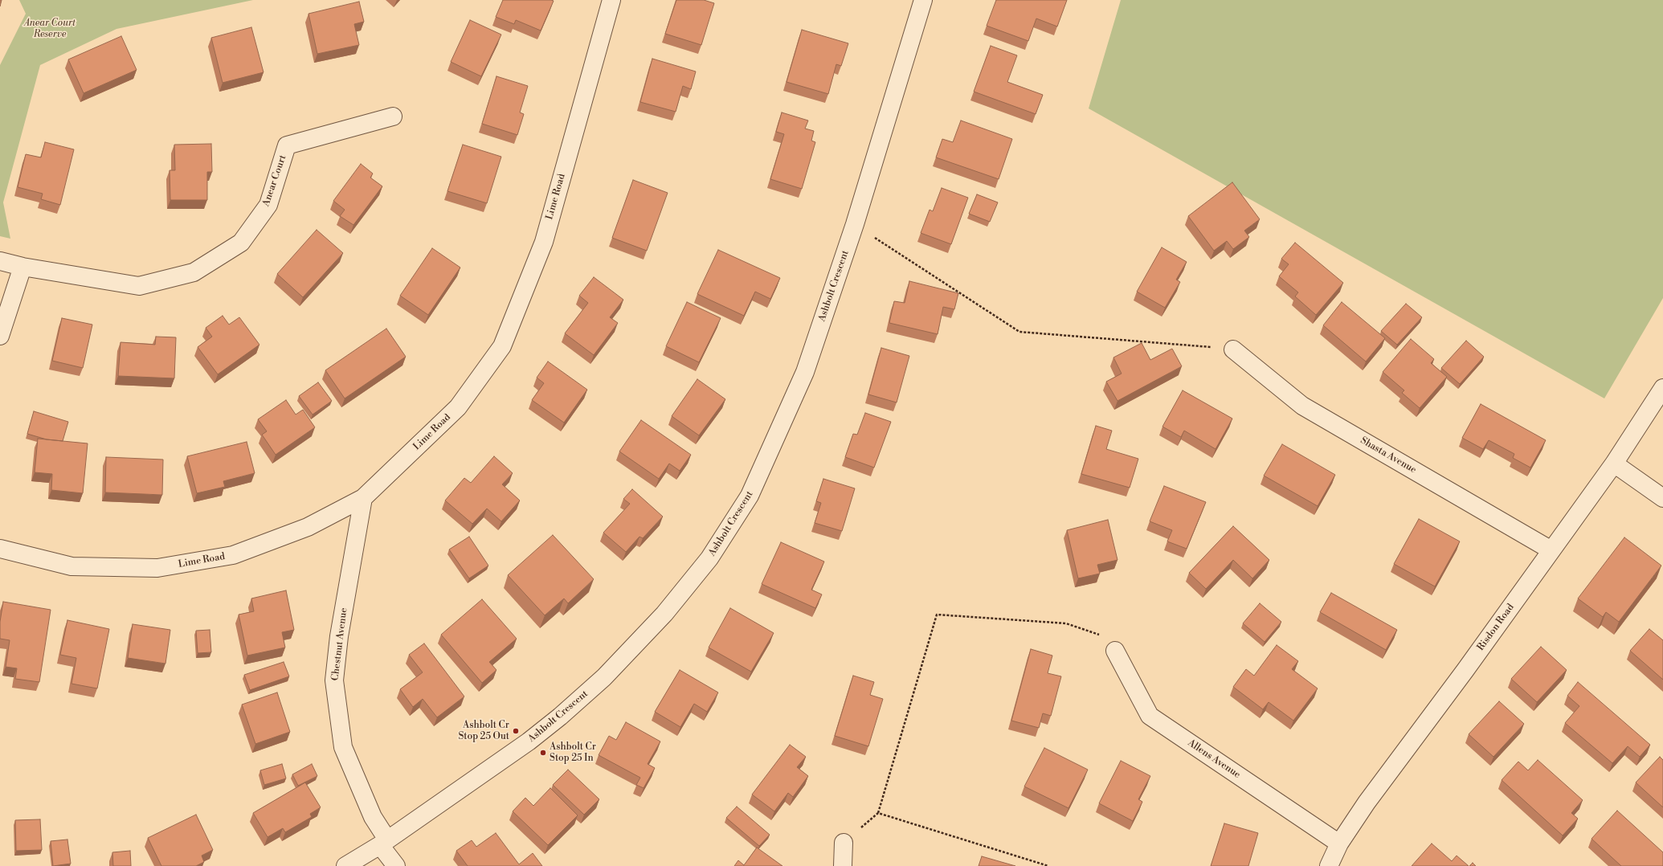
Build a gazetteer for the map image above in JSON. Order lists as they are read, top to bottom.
{
  "streets": {
    "street": [
      "Anear Court",
      "Lime Road",
      "Ashbolt Crescent",
      "Shasta Avenue",
      "Risdon Road",
      "Chestnut Avenue",
      "Allens Avenue"
    ]
  },
  "crossings": [
    ["Lime Road", "Chestnut Avenue"],
    ["Ashbolt Crescent", "Chestnut Avenue"],
    ["Shasta Avenue", "Risdon Road"],
    ["Risdon Road", "Allens Avenue"]
  ],
  "parks": ["Anear Court Reserve"],
  "places": ["Ashbolt Cr Stop 25 Out", "Ashbolt Cr Stop 25 In"]
}
